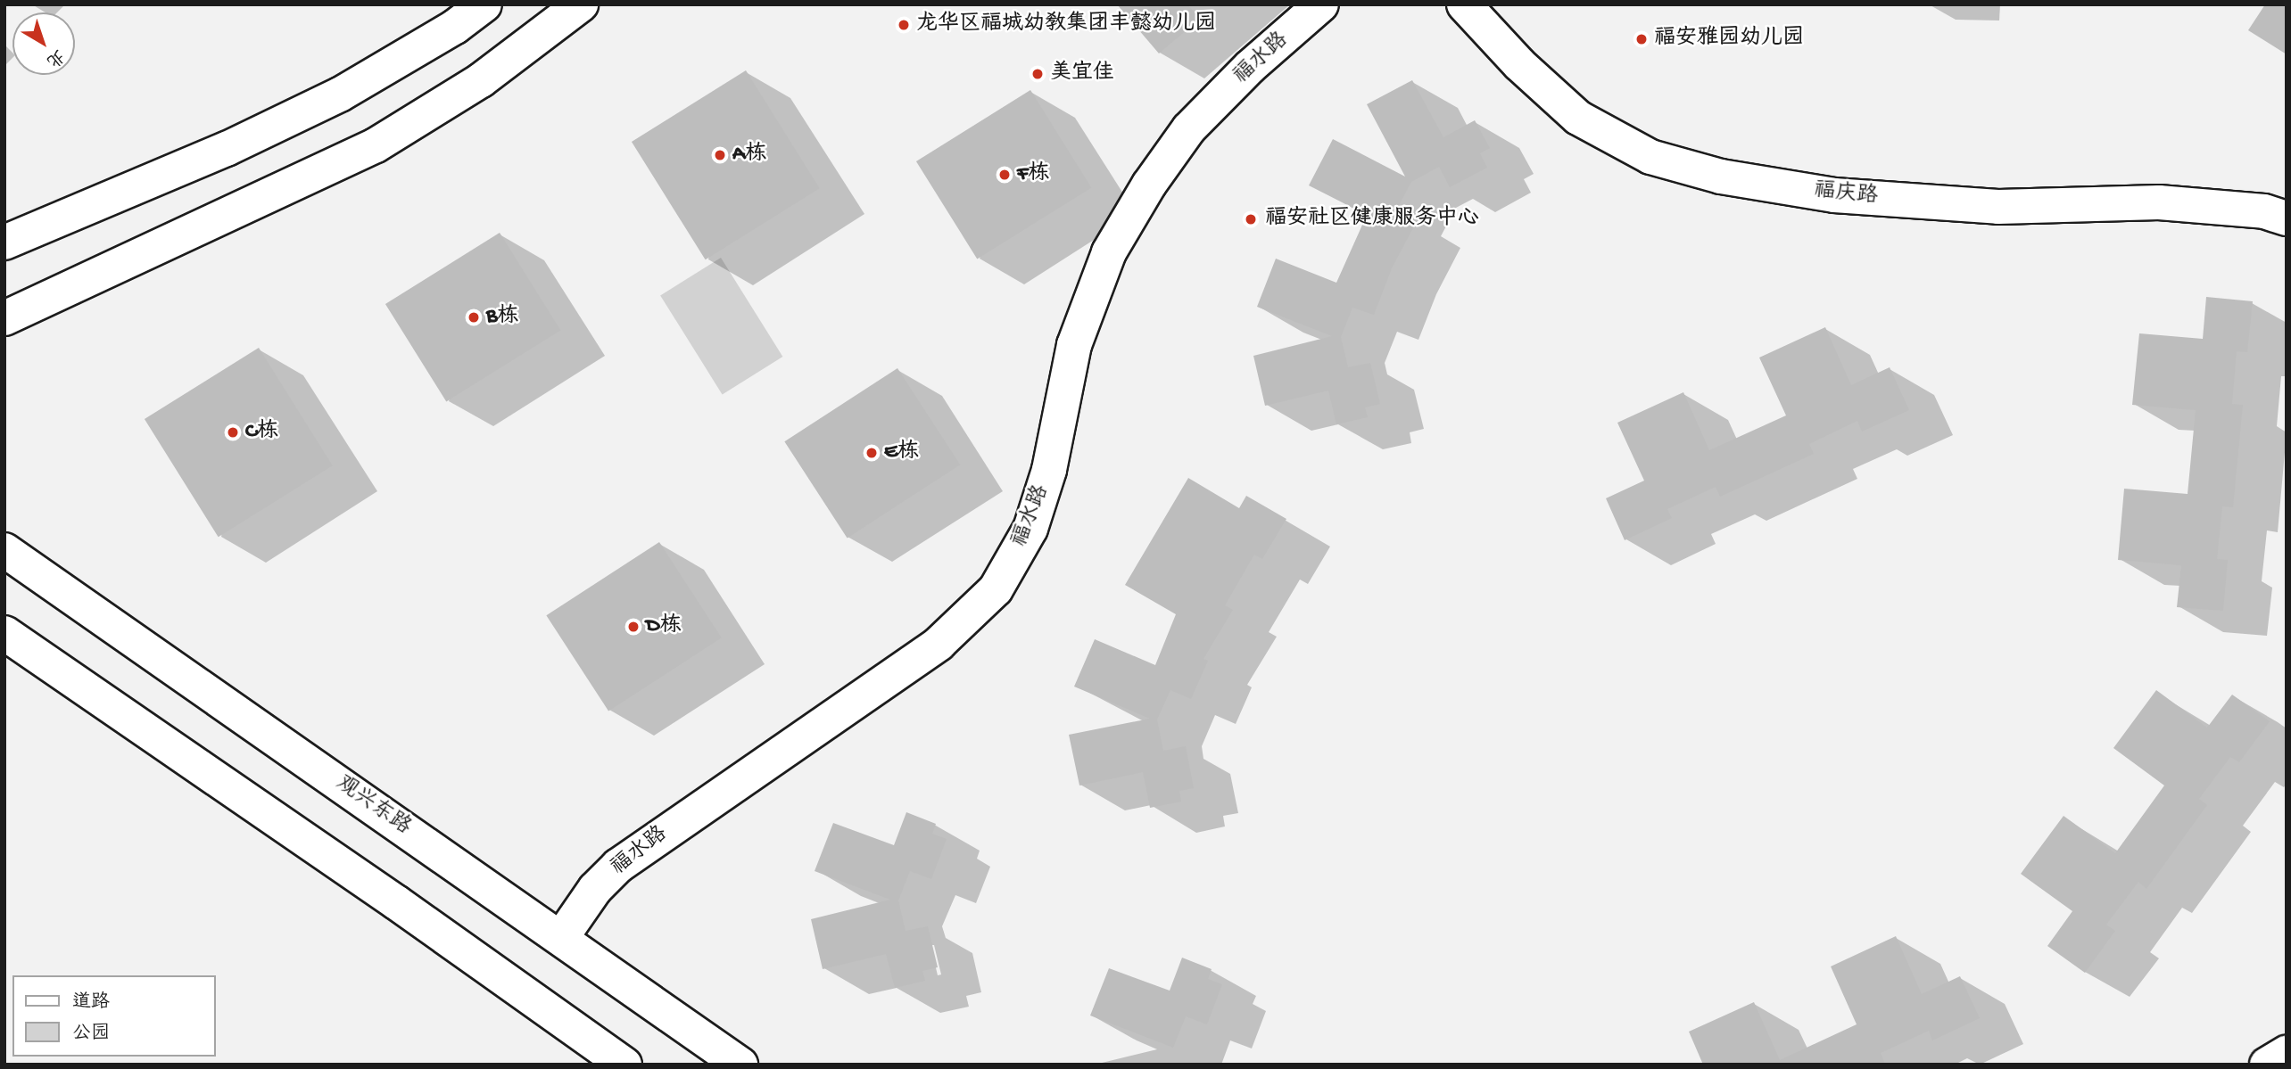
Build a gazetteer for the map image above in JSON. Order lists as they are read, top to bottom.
{
  "streets": {
    "street": ["福水路", "福庆路", "观兴东路"]
  },
  "crossings": [
    ["福水路", "观兴东路"]
  ],
  "places": [
    "龙华区福城幼教集团丰懿幼儿园",
    "福安雅园幼儿园",
    "美宜佳",
    "A栋",
    "F栋",
    "福安社区健康服务中心",
    "B栋",
    "C栋",
    "E栋",
    "D栋"
  ],
  "legend": ["道路", "公园"],
  "north": "bottom right"
}
